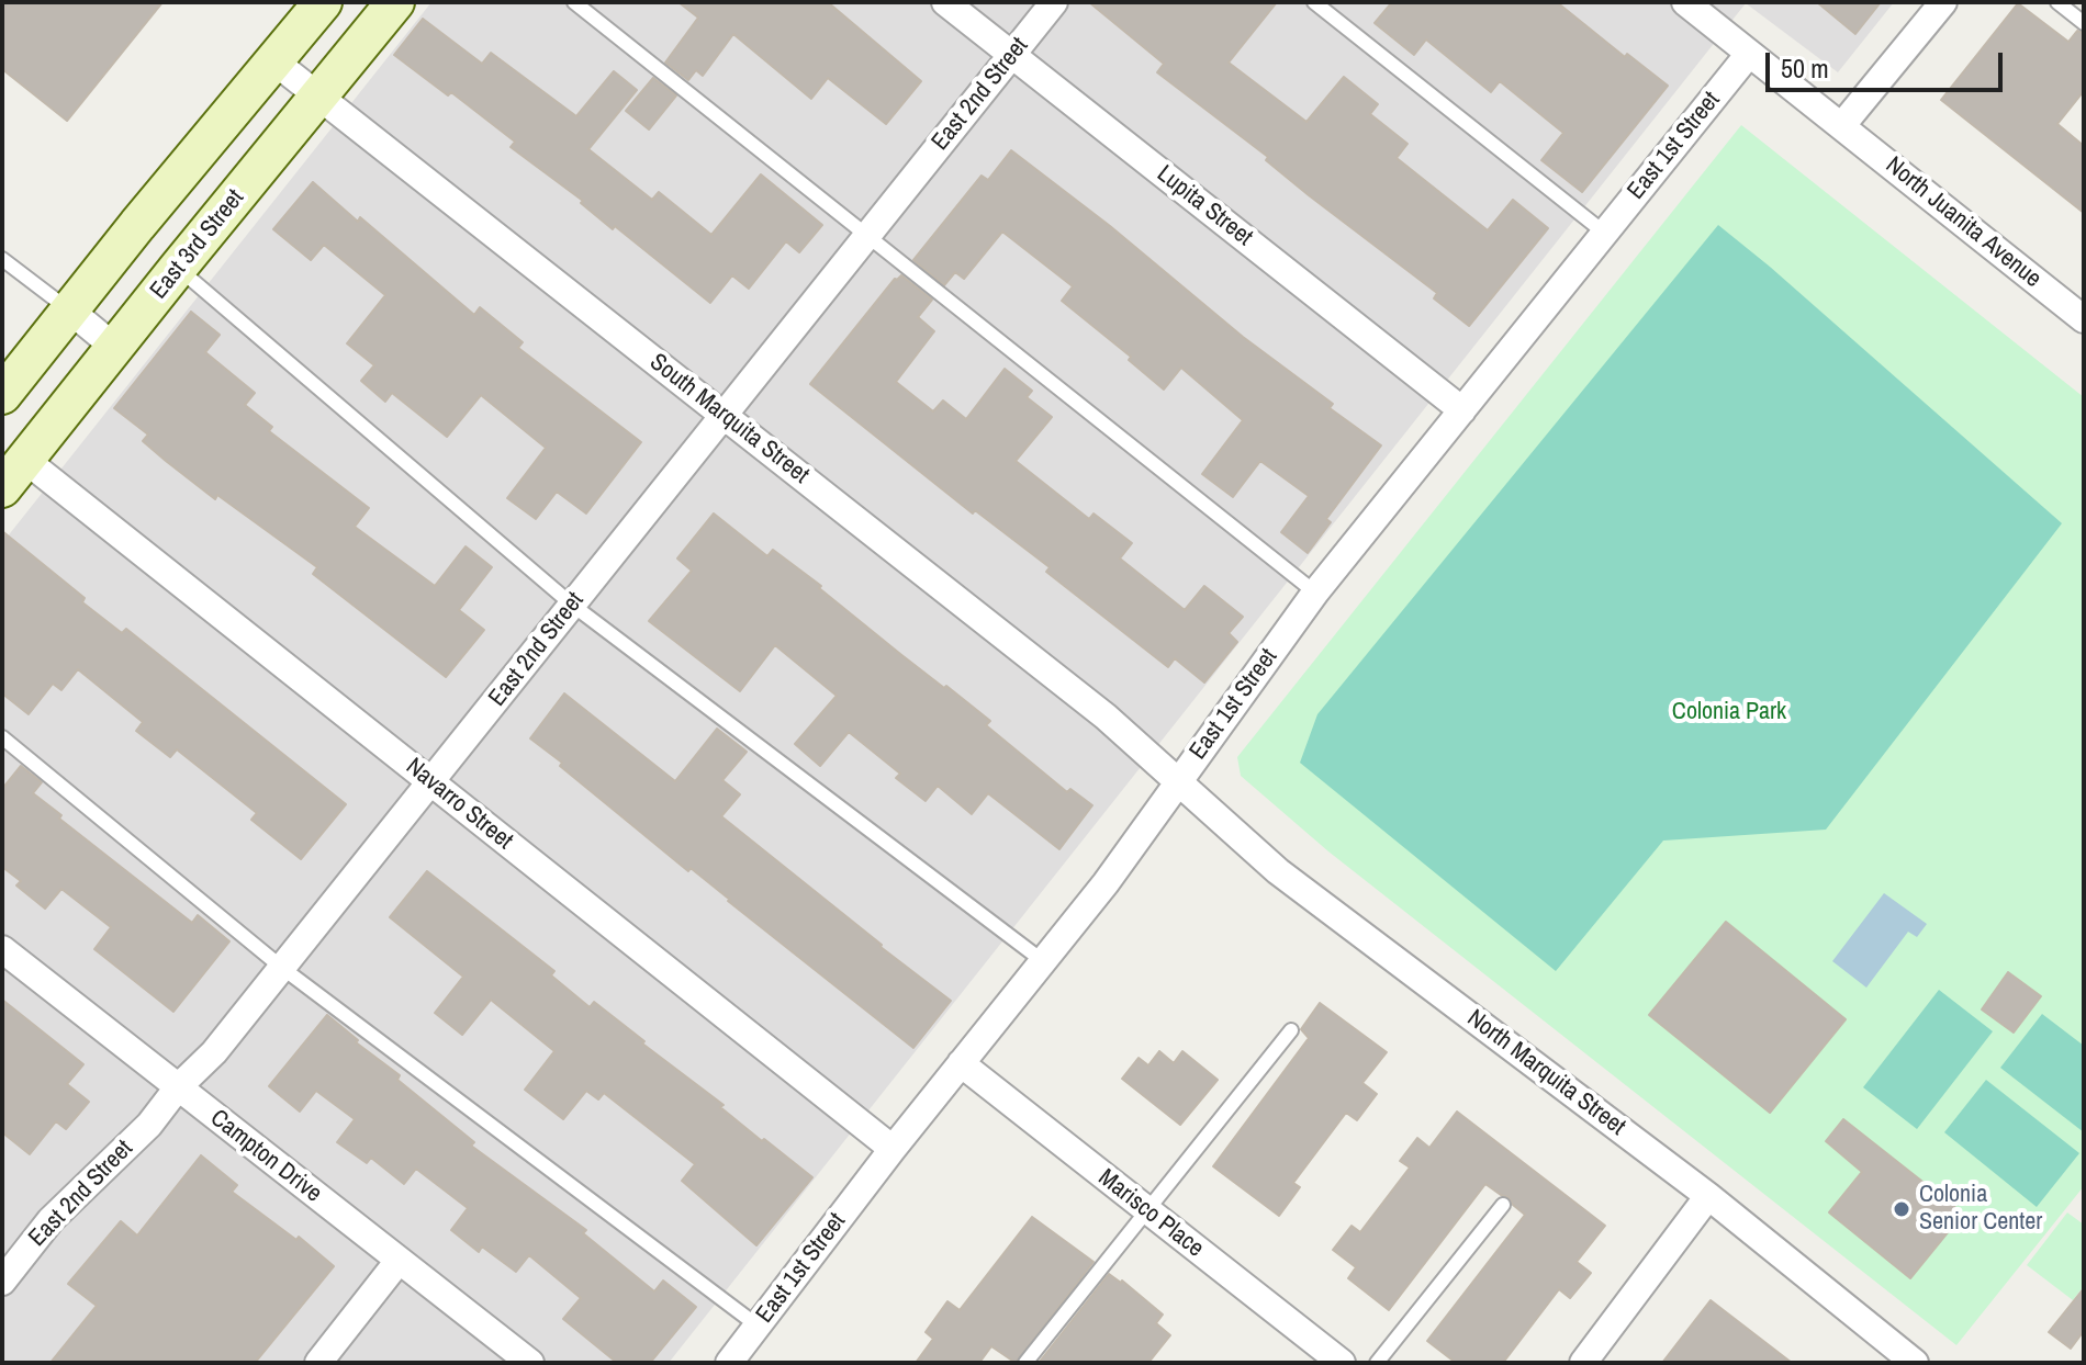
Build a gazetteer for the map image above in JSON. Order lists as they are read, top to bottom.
{
  "streets": {
    "street": [
      "East 2nd Street",
      "East 1st Street",
      "Lupita Street",
      "North Juanita Avenue",
      "East 3rd Street",
      "South Marquita Street",
      "Navarro Street",
      "North Marquita Street",
      "Campton Drive",
      "Marisco Place"
    ]
  },
  "crossings": [
    ["East 2nd Street", "Lupita Street"],
    ["East 2nd Street", "South Marquita Street"],
    ["East 2nd Street", "Navarro Street"],
    ["East 2nd Street", "Campton Drive"],
    ["East 1st Street", "Lupita Street"],
    ["East 1st Street", "North Juanita Avenue"],
    ["East 1st Street", "South Marquita Street"],
    ["East 1st Street", "Navarro Street"],
    ["East 1st Street", "North Marquita Street"],
    ["East 1st Street", "Marisco Place"],
    ["East 3rd Street", "South Marquita Street"],
    ["East 3rd Street", "Navarro Street"],
    ["South Marquita Street", "North Marquita Street"]
  ],
  "parks": ["Colonia Park"],
  "places": ["Colonia Senior Center"],
  "scale_bar": "50 m"
}
